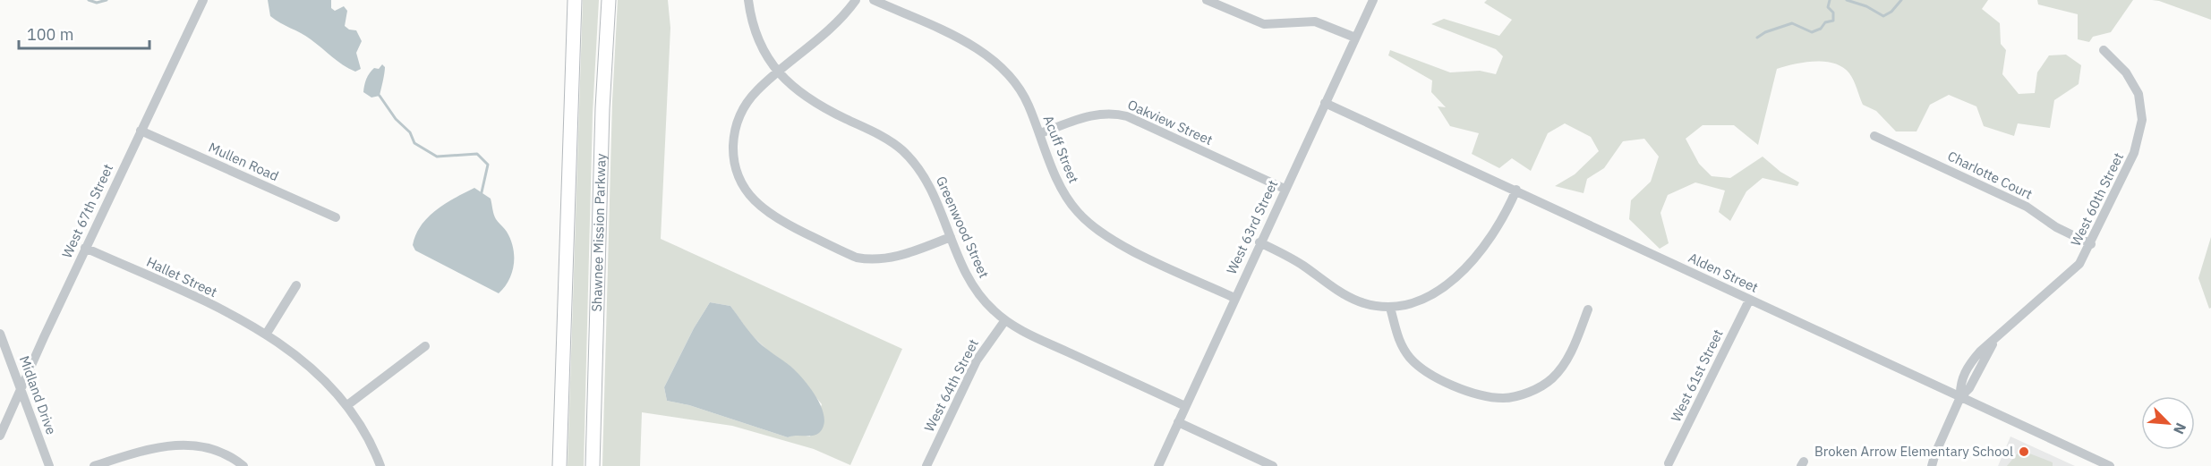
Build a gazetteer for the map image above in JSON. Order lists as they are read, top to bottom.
{
  "streets": {
    "highway": ["Shawnee Mission Parkway"],
    "street": [
      "Oakview Street",
      "Acuff Street",
      "Mullen Road",
      "Charlotte Court",
      "West 60th Street",
      "West 67th Street",
      "Greenwood Street",
      "West 63rd Street",
      "Alden Street",
      "Hallet Street",
      "West 61st Street",
      "West 64th Street",
      "Midland Drive"
    ]
  },
  "crossings": [
    ["Oakview Street", "Acuff Street"],
    ["Oakview Street", "West 63rd Street"],
    ["Acuff Street", "West 63rd Street"],
    ["Mullen Road", "West 67th Street"],
    ["Charlotte Court", "West 60th Street"],
    ["West 60th Street", "Alden Street"],
    ["West 67th Street", "Hallet Street"],
    ["West 67th Street", "Midland Drive"],
    ["Greenwood Street", "West 63rd Street"],
    ["Greenwood Street", "West 64th Street"],
    ["West 63rd Street", "Alden Street"],
    ["Alden Street", "West 61st Street"]
  ],
  "places": ["Broken Arrow Elementary School"],
  "scale_bar": "100 m",
  "north": "bottom right"
}
